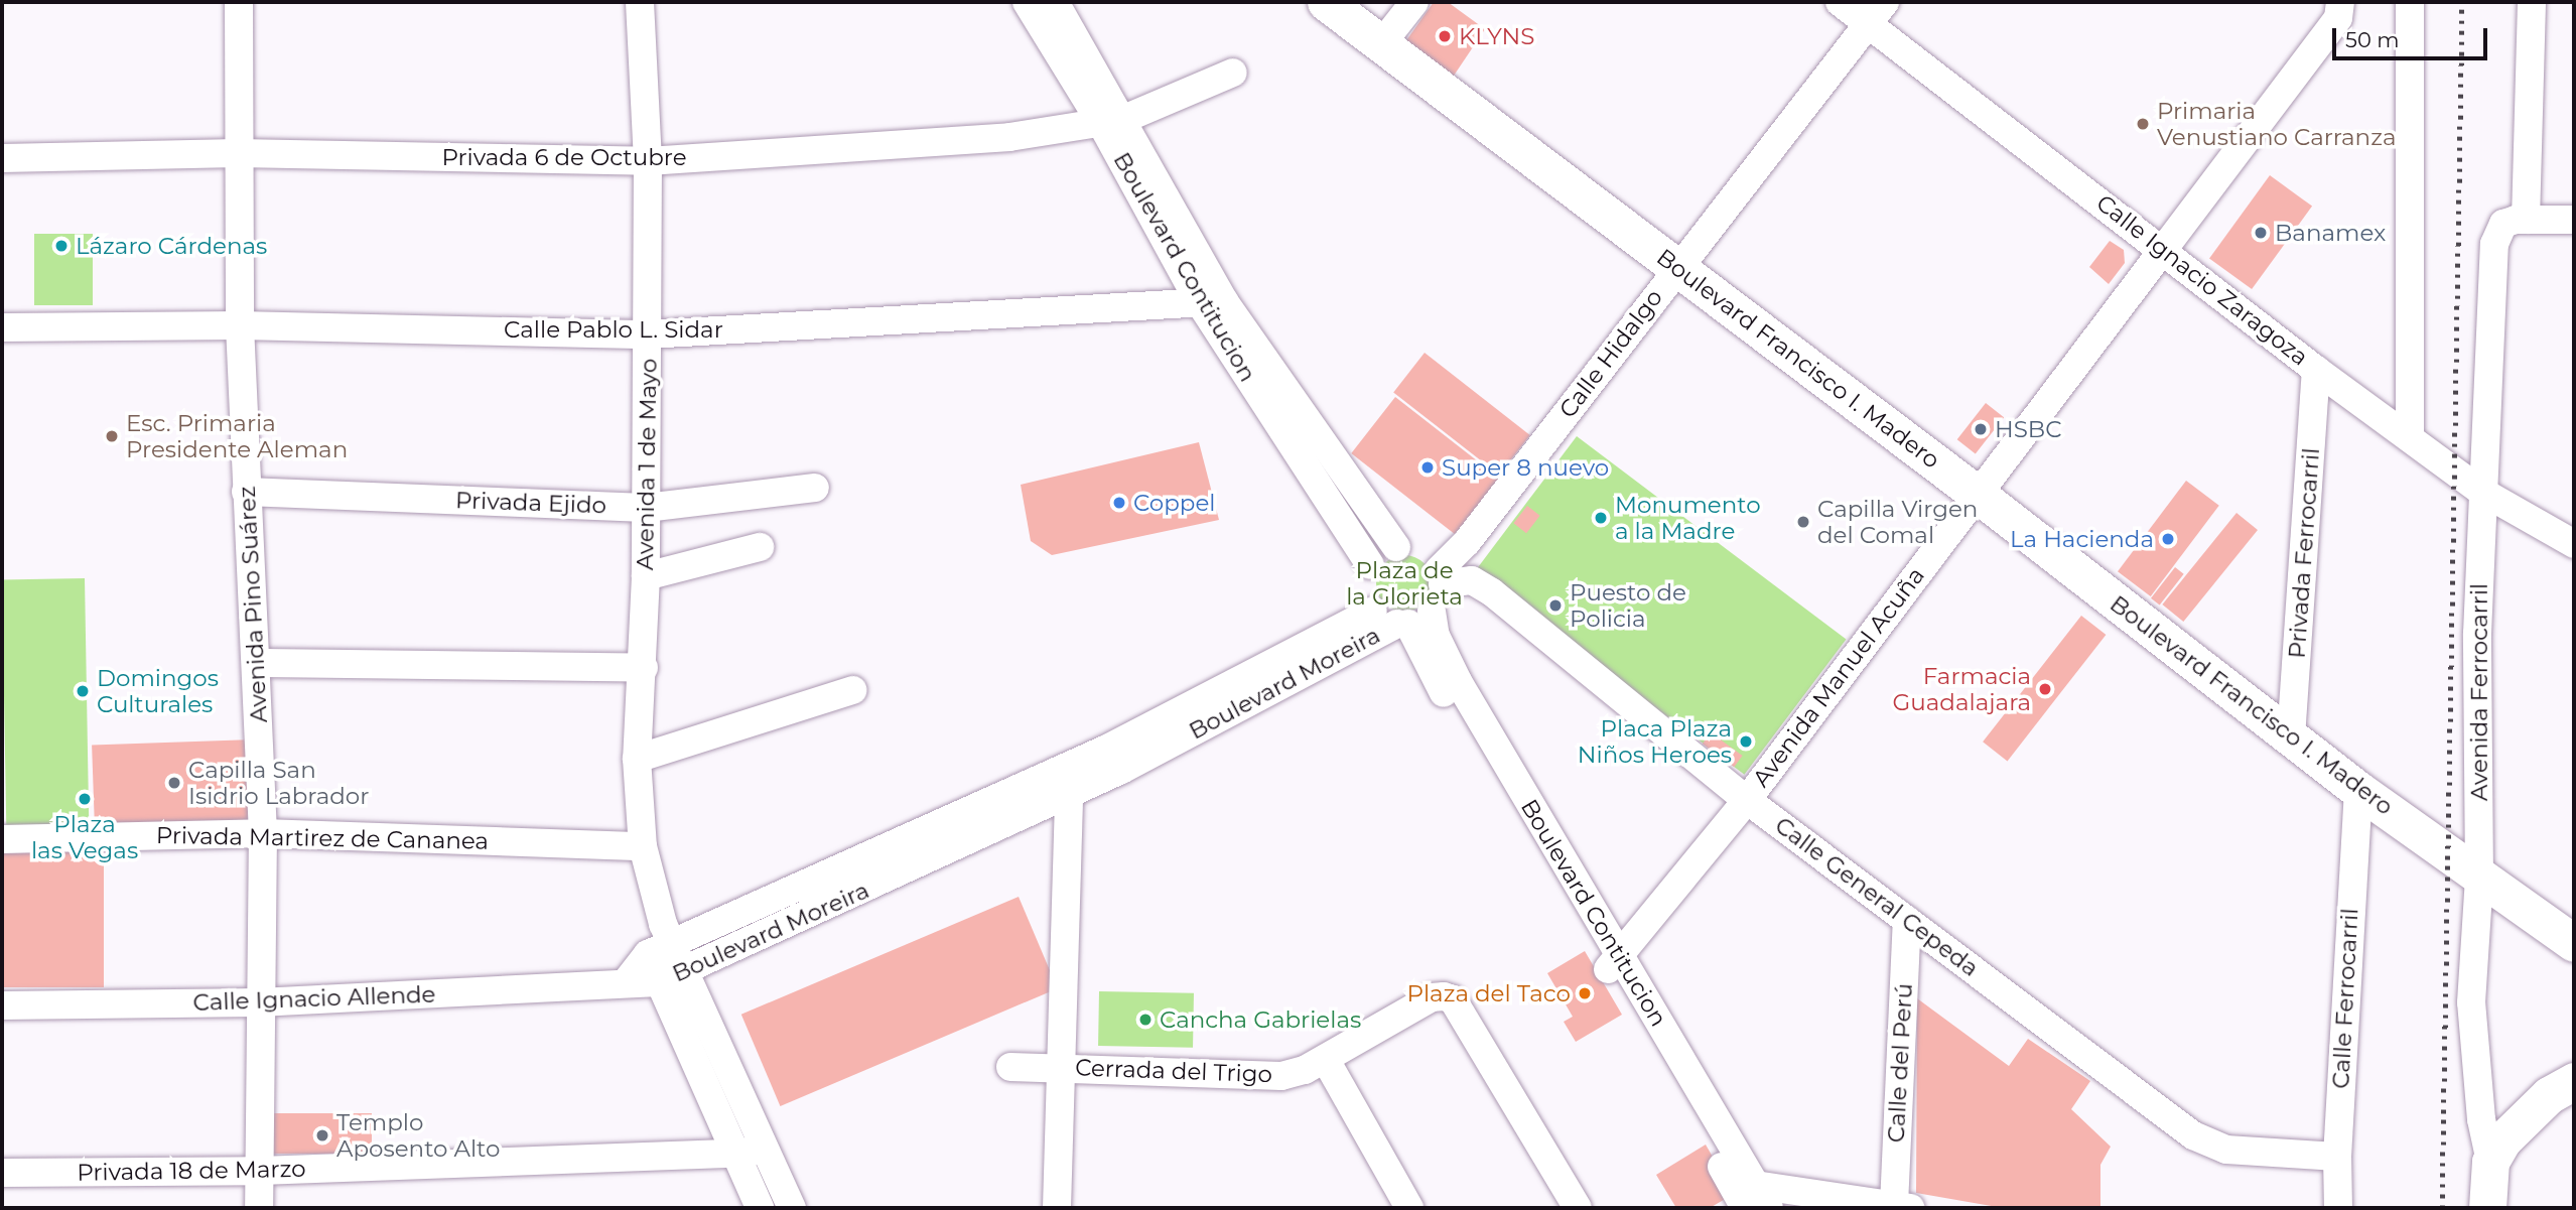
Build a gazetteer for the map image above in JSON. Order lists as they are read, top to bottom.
{
  "streets": {
    "main road": ["Boulevard Francisco I. Madero", "Avenida Ferrocarril"],
    "street": [
      "Privada 6 de Octubre",
      "Boulevard Contitucion",
      "Calle Ignacio Zaragoza",
      "Calle Pablo L. Sidar",
      "Calle Hidalgo",
      "Avenida 1 de Mayo",
      "Privada Ejido",
      "Privada Ferrocarril",
      "Avenida Pino Suárez",
      "Avenida Manuel Acuña",
      "Boulevard Moreira",
      "Privada Martirez de Cananea",
      "Calle General Cepeda",
      "Calle Ignacio Allende",
      "Calle Ferrocarril",
      "Calle del Perú",
      "Cerrada del Trigo",
      "Privada 18 de Marzo"
    ]
  },
  "crossings": [
    ["Privada 6 de Octubre", "Boulevard Contitucion"],
    ["Privada 6 de Octubre", "Avenida 1 de Mayo"],
    ["Privada 6 de Octubre", "Avenida Pino Suárez"],
    ["Boulevard Contitucion", "Calle Pablo L. Sidar"],
    ["Boulevard Contitucion", "Calle Hidalgo"],
    ["Boulevard Contitucion", "Avenida Manuel Acuña"],
    ["Boulevard Contitucion", "Boulevard Moreira"],
    ["Boulevard Contitucion", "Calle General Cepeda"],
    ["Calle Ignacio Zaragoza", "Calle Hidalgo"],
    ["Calle Ignacio Zaragoza", "Privada Ferrocarril"],
    ["Calle Ignacio Zaragoza", "Avenida Manuel Acuña"],
    ["Calle Ignacio Zaragoza", "Avenida Ferrocarril"],
    ["Calle Pablo L. Sidar", "Avenida 1 de Mayo"],
    ["Calle Pablo L. Sidar", "Avenida Pino Suárez"],
    ["Calle Hidalgo", "Boulevard Francisco I. Madero"],
    ["Calle Hidalgo", "Boulevard Moreira"],
    ["Calle Hidalgo", "Calle General Cepeda"],
    ["Boulevard Francisco I. Madero", "Privada Ferrocarril"],
    ["Boulevard Francisco I. Madero", "Avenida Manuel Acuña"],
    ["Boulevard Francisco I. Madero", "Avenida Ferrocarril"],
    ["Boulevard Francisco I. Madero", "Calle Ferrocarril"],
    ["Avenida 1 de Mayo", "Privada Ejido"],
    ["Avenida 1 de Mayo", "Boulevard Moreira"],
    ["Avenida 1 de Mayo", "Privada Martirez de Cananea"],
    ["Avenida 1 de Mayo", "Privada 18 de Marzo"],
    ["Privada Ejido", "Avenida Pino Suárez"],
    ["Avenida Pino Suárez", "Privada Martirez de Cananea"],
    ["Avenida Pino Suárez", "Calle Ignacio Allende"],
    ["Avenida Pino Suárez", "Privada 18 de Marzo"],
    ["Avenida Manuel Acuña", "Calle General Cepeda"],
    ["Boulevard Moreira", "Calle General Cepeda"],
    ["Boulevard Moreira", "Calle Ignacio Allende"],
    ["Calle General Cepeda", "Calle Ferrocarril"],
    ["Calle General Cepeda", "Calle del Perú"]
  ],
  "parks": ["Plaza de la Glorieta"],
  "places": [
    "KLYNS",
    "Primaria Venustiano Carranza",
    "Banamex",
    "Lázaro Cárdenas",
    "HSBC",
    "Esc. Primaria Presidente Aleman",
    "Super 8 nuevo",
    "Coppel",
    "Monumento a la Madre",
    "Capilla Virgen del Comal",
    "La Hacienda",
    "Puesto de Policia",
    "Farmacia Guadalajara",
    "Domingos Culturales",
    "Placa Plaza Niños Heroes",
    "Capilla San Isidrio Labrador",
    "Plaza las Vegas",
    "Plaza del Taco",
    "Cancha Gabrielas",
    "Templo Aposento Alto"
  ],
  "scale_bar": "50 m"
}
